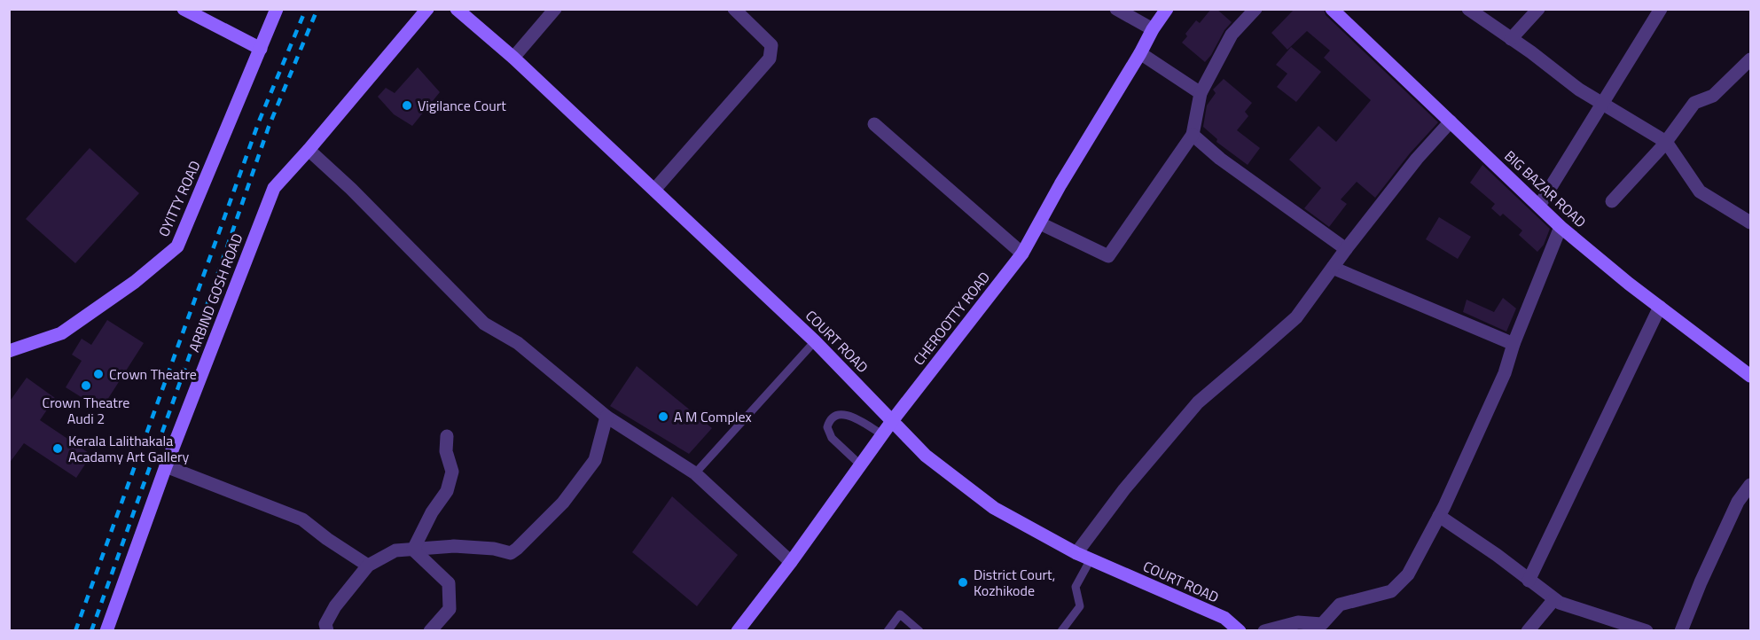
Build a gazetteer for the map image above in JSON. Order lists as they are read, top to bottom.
{
  "streets": {
    "street": [
      "BIG BAZAR ROAD",
      "OYITTY ROAD",
      "ARBIND GOSH ROAD",
      "CHEROOTTY ROAD",
      "COURT ROAD"
    ]
  },
  "crossings": [
    ["CHEROOTTY ROAD", "COURT ROAD"]
  ],
  "places": [
    "Vigilance Court",
    "Crown Theatre",
    "Crown Theatre Audi 2",
    "A M Complex",
    "Kerala Lalithakala Acadamy Art Gallery",
    "District Court, Kozhikode"
  ]
}
